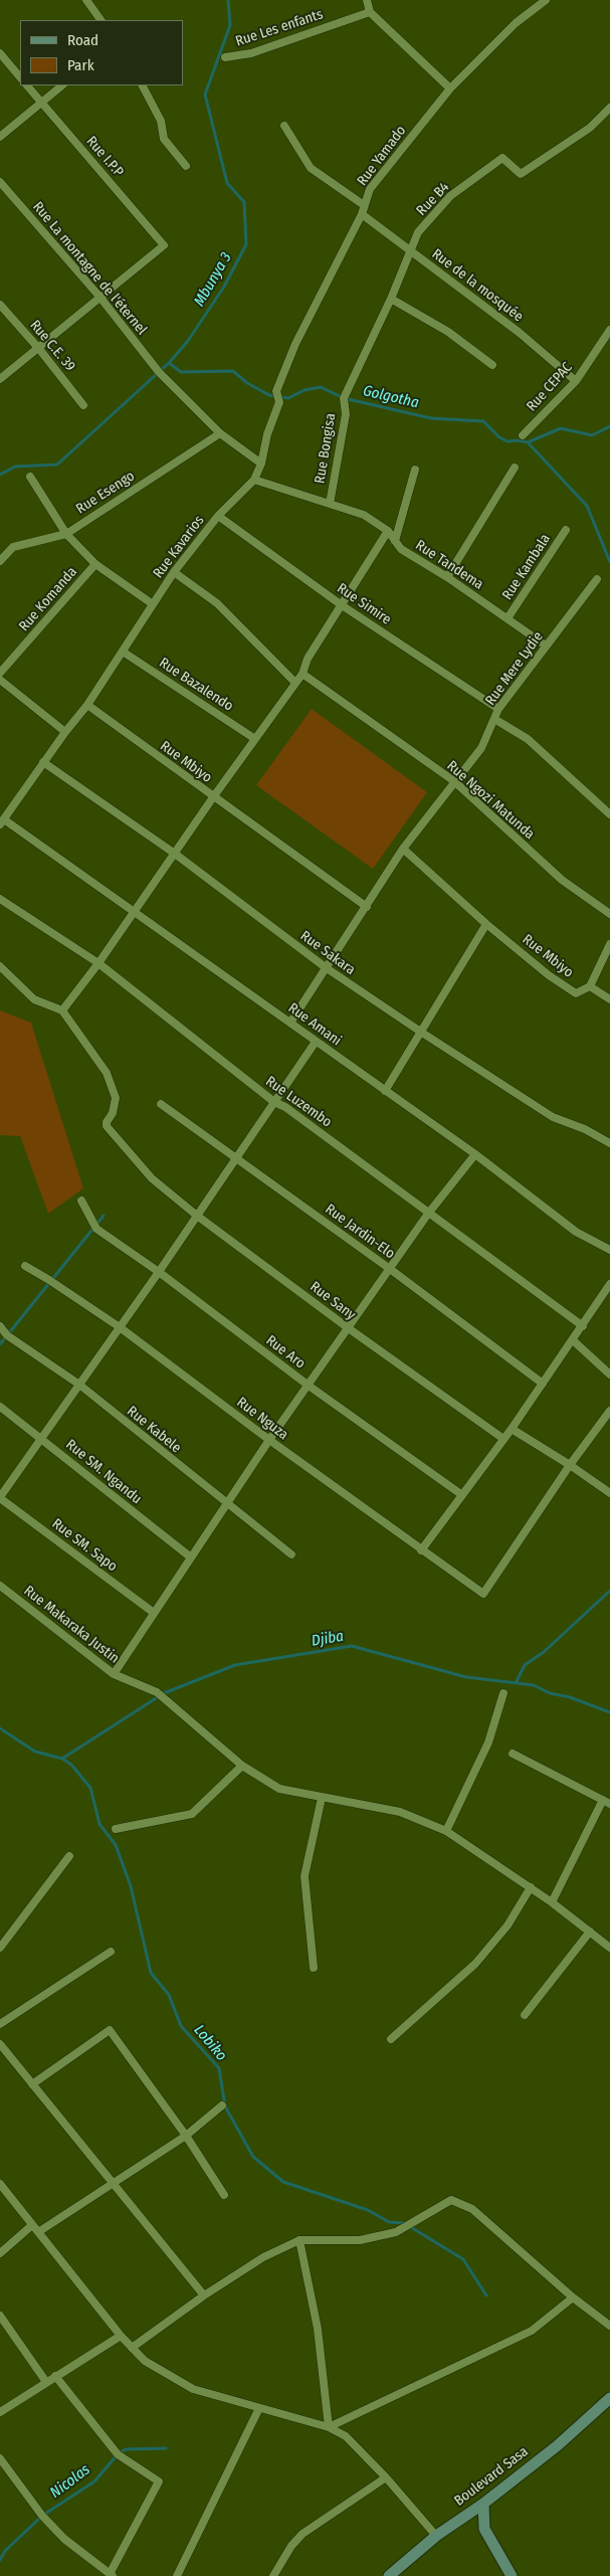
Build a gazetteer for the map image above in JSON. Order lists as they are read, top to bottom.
{
  "streets": {
    "street": [
      "Rue Les enfants",
      "Rue Yamado",
      "Rue I.P.P",
      "Rue B4",
      "Rue La montagne de l'éternel",
      "Rue de la mosquée",
      "Rue C.E. 39",
      "Rue CEPAC",
      "Rue Bongisa",
      "Rue Esengo",
      "Rue Kavarios",
      "Rue Tandema",
      "Rue Kambala",
      "Rue Komanda",
      "Rue Simire",
      "Rue Mere Lydie",
      "Rue Bazalendo",
      "Rue Mbiyo",
      "Rue Ngozi Matunda",
      "Rue Sakara",
      "Rue Amani",
      "Rue Luzembo",
      "Rue Jardin-Elo",
      "Rue Sany",
      "Rue Aro",
      "Rue Nguza",
      "Rue Kabele",
      "Rue SM. Ngandu",
      "Rue SM. Sapo",
      "Rue Makaraka Justin",
      "Boulevard Sasa"
    ]
  },
  "crossings": [
    ["Rue Yamado", "Rue de la mosquée"],
    ["Rue Yamado", "Rue Kavarios"],
    ["Rue I.P.P", "Rue La montagne de l'éternel"],
    ["Rue B4", "Rue de la mosquée"],
    ["Rue B4", "Rue Bongisa"],
    ["Rue La montagne de l'éternel", "Rue Esengo"],
    ["Rue de la mosquée", "Rue CEPAC"],
    ["Rue Bongisa", "Rue Tandema"],
    ["Rue Kavarios", "Rue Tandema"],
    ["Rue Kavarios", "Rue Simire"],
    ["Rue Kavarios", "Rue Bazalendo"],
    ["Rue Kavarios", "Rue Mbiyo"],
    ["Rue Tandema", "Rue Kambala"],
    ["Rue Tandema", "Rue Mere Lydie"],
    ["Rue Simire", "Rue Mere Lydie"],
    ["Rue Mere Lydie", "Rue Mbiyo"],
    ["Rue Mere Lydie", "Rue Ngozi Matunda"],
    ["Rue Mere Lydie", "Rue Sakara"],
    ["Rue Mere Lydie", "Rue Amani"]
  ],
  "water": [
    "Mbunya 3",
    "Golgotha",
    "Djiba",
    "Lobiko",
    "Nicolas"
  ],
  "legend": ["Road", "Park"]
}
